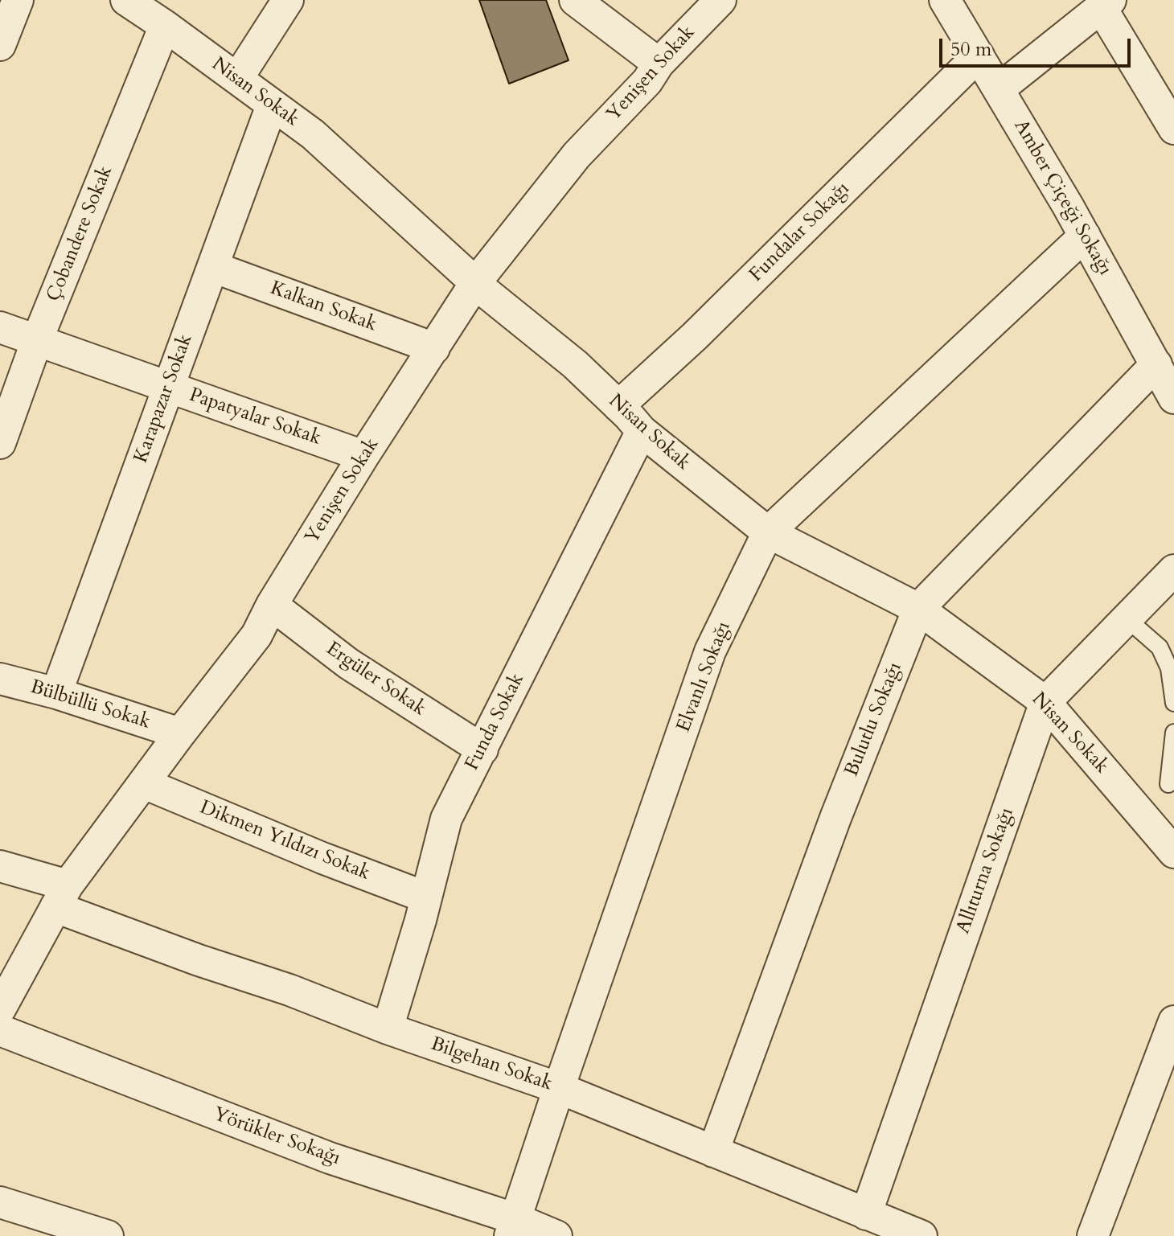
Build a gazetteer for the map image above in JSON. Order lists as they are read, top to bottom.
{
  "streets": {
    "street": [
      "Yenişen Sokak",
      "Nisan Sokak",
      "Amber Çiçeği Sokağı",
      "Fundalar Sokağı",
      "Çobandere Sokak",
      "Kalkan Sokak",
      "Karapazar Sokak",
      "Papatyalar Sokak",
      "Elvanlı Sokağı",
      "Ergüler Sokak",
      "Bülbüllü Sokak",
      "Bulutlu Sokağı",
      "Funda Sokak",
      "Dikmen Yıldızı Sokak",
      "Allıturna Sokağı",
      "Bilgehan Sokak",
      "Yörükler Sokağı"
    ]
  },
  "crossings": [
    ["Yenişen Sokak", "Nisan Sokak"],
    ["Yenişen Sokak", "Kalkan Sokak"],
    ["Yenişen Sokak", "Papatyalar Sokak"],
    ["Yenişen Sokak", "Ergüler Sokak"],
    ["Yenişen Sokak", "Bülbüllü Sokak"],
    ["Yenişen Sokak", "Dikmen Yıldızı Sokak"],
    ["Yenişen Sokak", "Bilgehan Sokak"],
    ["Nisan Sokak", "Fundalar Sokağı"],
    ["Nisan Sokak", "Çobandere Sokak"],
    ["Nisan Sokak", "Karapazar Sokak"],
    ["Nisan Sokak", "Elvanlı Sokağı"],
    ["Nisan Sokak", "Bulutlu Sokağı"],
    ["Nisan Sokak", "Funda Sokak"],
    ["Nisan Sokak", "Allıturna Sokağı"],
    ["Amber Çiçeği Sokağı", "Fundalar Sokağı"],
    ["Amber Çiçeği Sokağı", "Elvanlı Sokağı"],
    ["Amber Çiçeği Sokağı", "Bulutlu Sokağı"],
    ["Çobandere Sokak", "Papatyalar Sokak"],
    ["Kalkan Sokak", "Karapazar Sokak"],
    ["Karapazar Sokak", "Papatyalar Sokak"],
    ["Karapazar Sokak", "Bülbüllü Sokak"],
    ["Elvanlı Sokağı", "Bilgehan Sokak"],
    ["Elvanlı Sokağı", "Yörükler Sokağı"],
    ["Ergüler Sokak", "Funda Sokak"],
    ["Bulutlu Sokağı", "Bilgehan Sokak"],
    ["Funda Sokak", "Dikmen Yıldızı Sokak"],
    ["Funda Sokak", "Bilgehan Sokak"],
    ["Allıturna Sokağı", "Bilgehan Sokak"]
  ],
  "scale_bar": "50 m"
}
